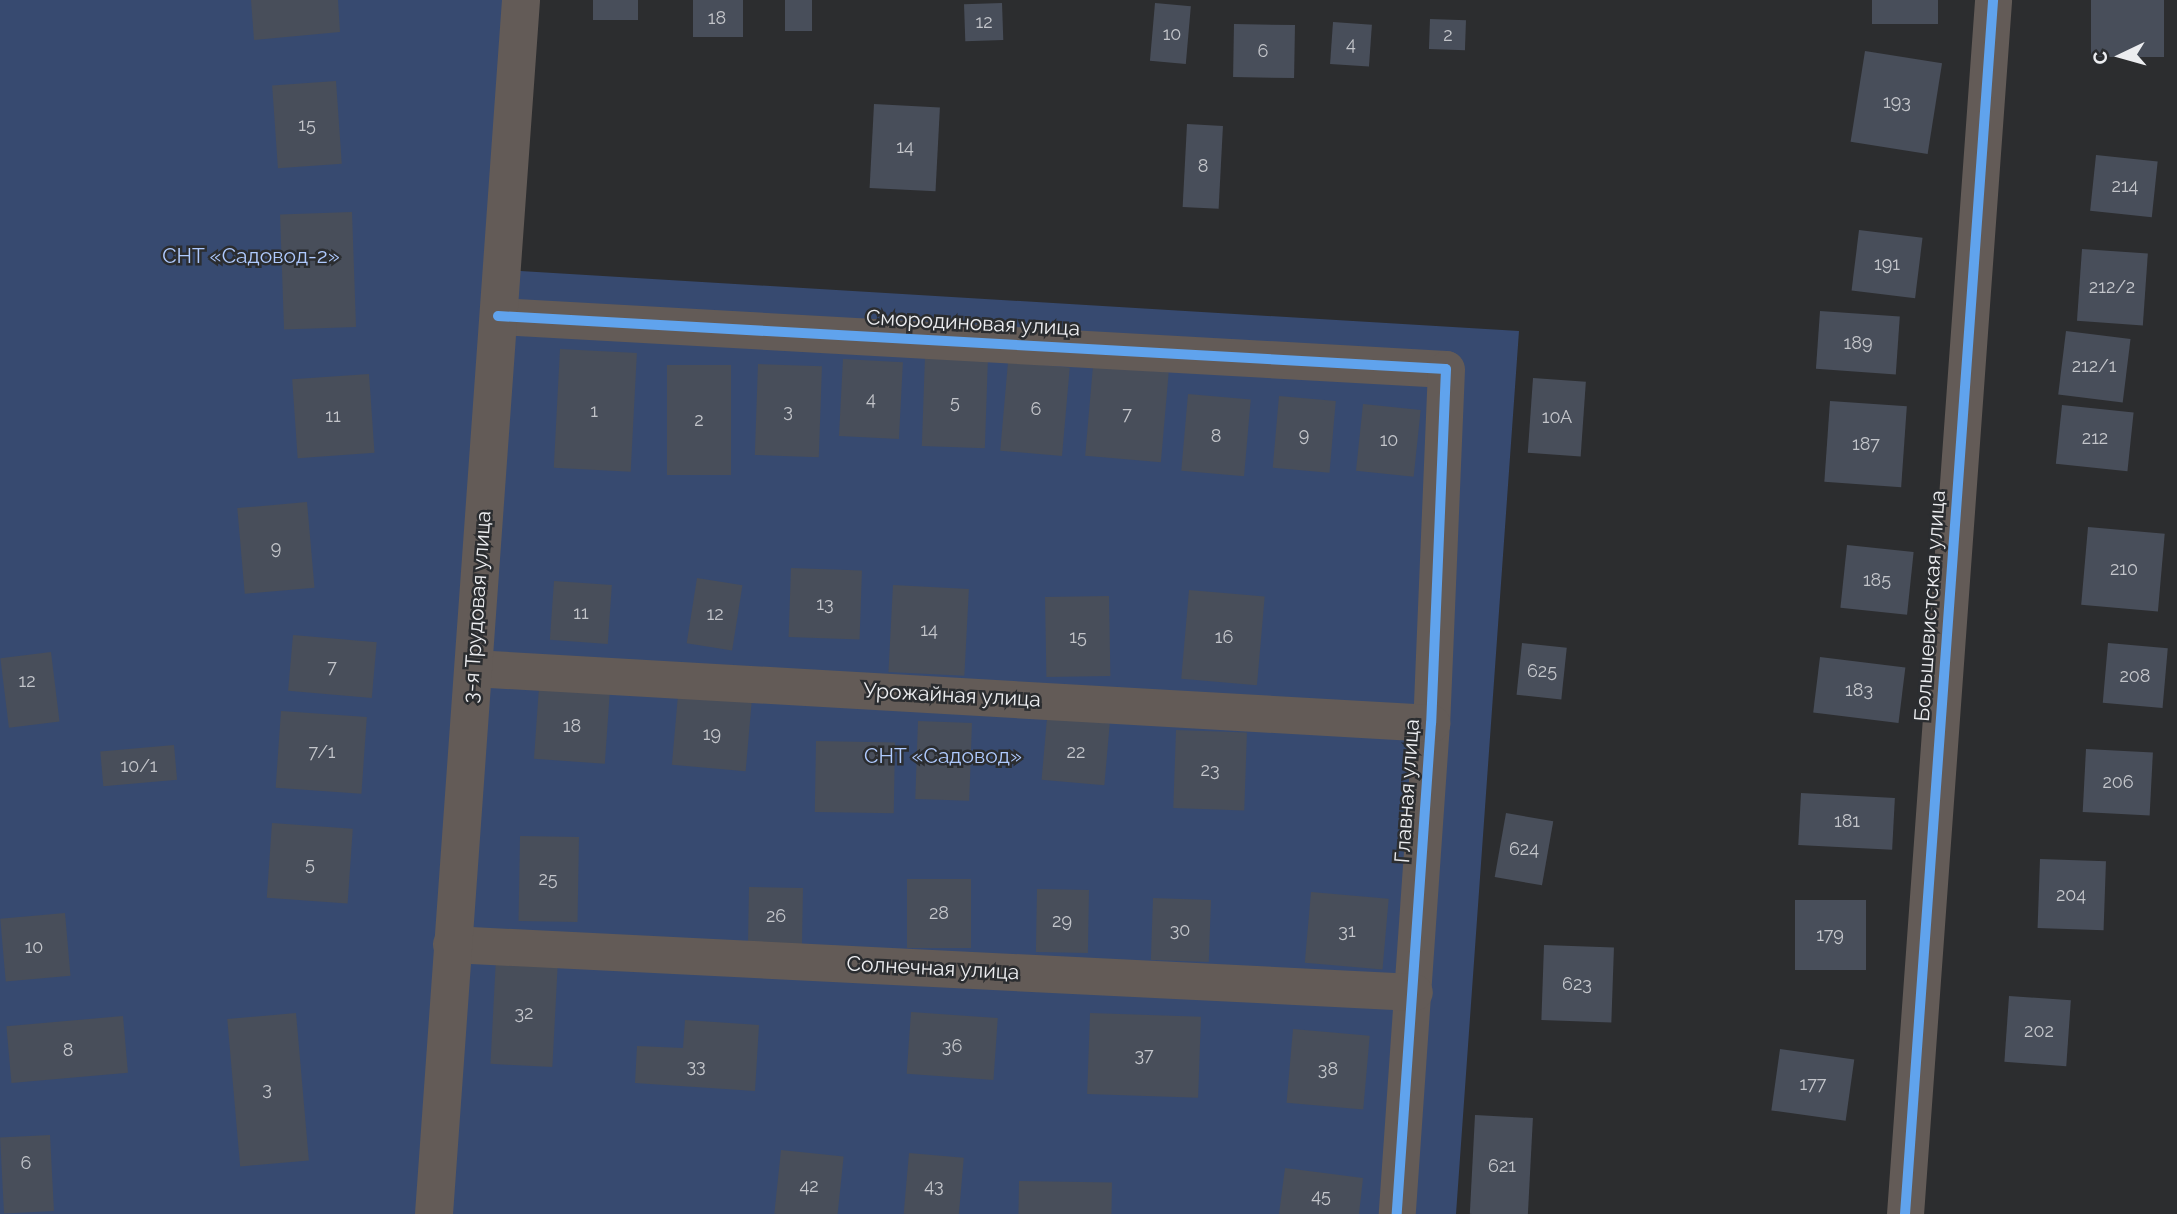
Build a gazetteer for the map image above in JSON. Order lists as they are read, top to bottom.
{
  "streets": {
    "street": [
      "Смородиновая улица",
      "Большевистская улица",
      "3-я Трудовая улица",
      "Урожайная улица",
      "Главная улица",
      "Солнечная улица"
    ]
  },
  "crossings": [
    ["Смородиновая улица", "3-я Трудовая улица"],
    ["Смородиновая улица", "Главная улица"],
    ["3-я Трудовая улица", "Урожайная улица"],
    ["3-я Трудовая улица", "Солнечная улица"],
    ["Урожайная улица", "Главная улица"],
    ["Главная улица", "Солнечная улица"]
  ],
  "parks": ["СНТ «Садовод-2»", "СНТ «Садовод»"],
  "house_numbers": [
    "18",
    "12",
    "10",
    "2",
    "4",
    "6",
    "193",
    "15",
    "14",
    "8",
    "214",
    "191",
    "212/2",
    "189",
    "212/1",
    "4",
    "5",
    "6",
    "1",
    "3",
    "7",
    "11",
    "10А",
    "2",
    "9",
    "8",
    "212",
    "10",
    "187",
    "9",
    "210",
    "185",
    "13",
    "11",
    "12",
    "14",
    "15",
    "16",
    "7",
    "625",
    "208",
    "12",
    "183",
    "18",
    "19",
    "7/1",
    "22",
    "10/1",
    "23",
    "206",
    "181",
    "624",
    "5",
    "25",
    "204",
    "28",
    "26",
    "29",
    "30",
    "31",
    "179",
    "10",
    "623",
    "32",
    "202",
    "36",
    "8",
    "37",
    "33",
    "38",
    "177",
    "3",
    "6",
    "621",
    "42",
    "43",
    "45"
  ],
  "north": "left"
}
